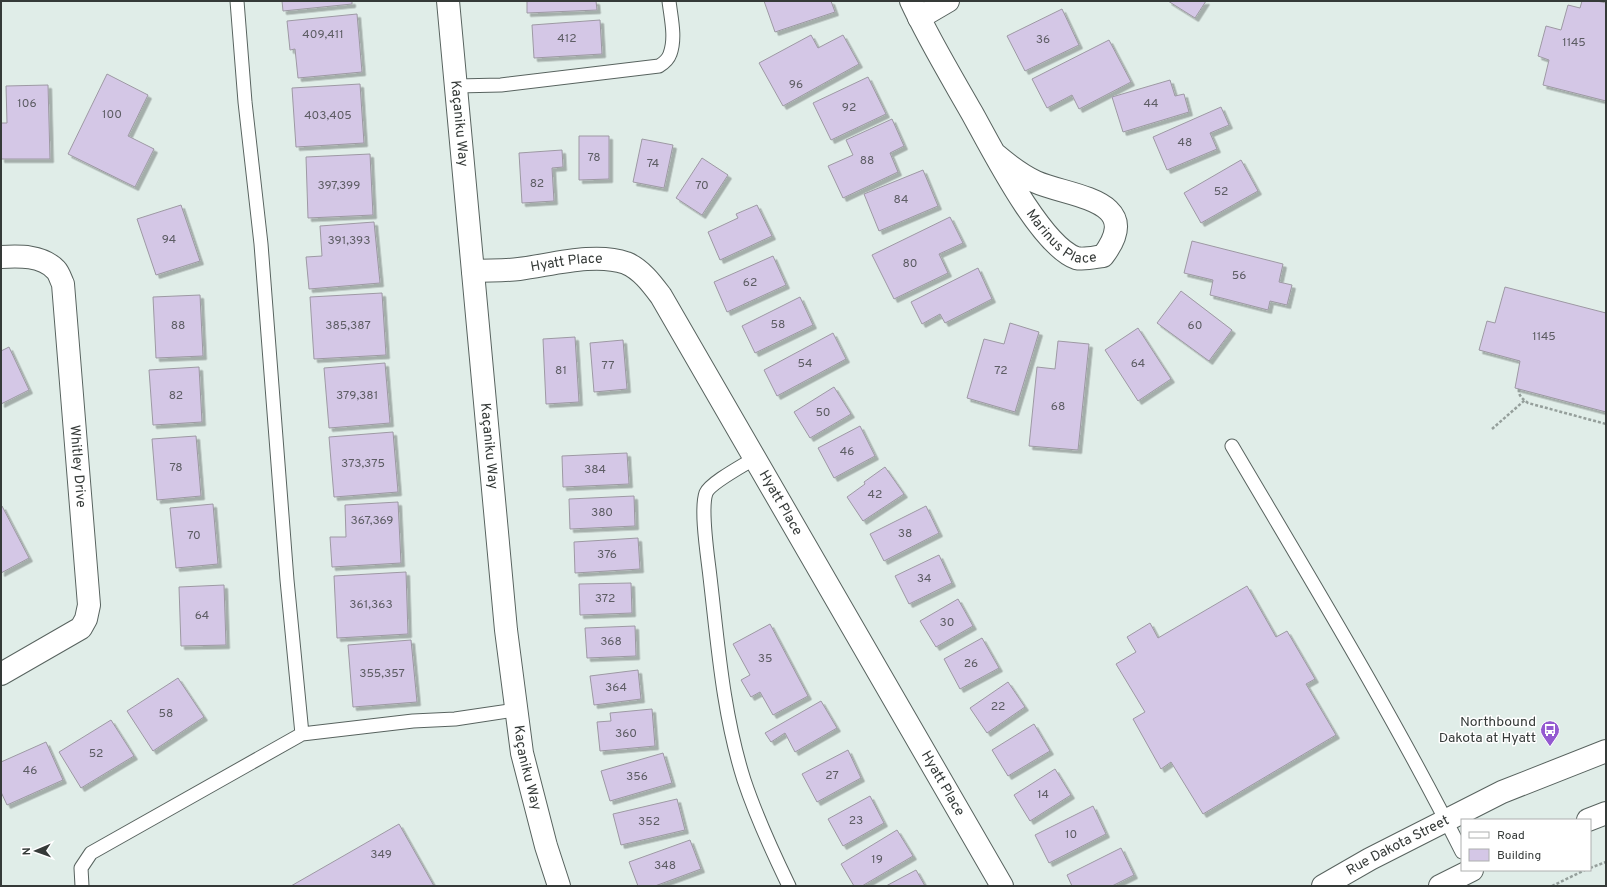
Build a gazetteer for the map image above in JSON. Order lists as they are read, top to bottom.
{
  "streets": {
    "street": [
      "Kaçaniku Way",
      "Marinus Place",
      "Hyatt Place",
      "Whitley Drive",
      "Rue Dakota Street"
    ]
  },
  "crossings": [
    ["Kaçaniku Way", "Hyatt Place"]
  ],
  "places": {
    "bus stop": ["Northbound Dakota at Hyatt"]
  },
  "house_numbers": [
    "409,411",
    "412",
    "36",
    "1145",
    "96",
    "106",
    "44",
    "92",
    "100",
    "403,405",
    "48",
    "78",
    "88",
    "74",
    "82",
    "397,399",
    "70",
    "52",
    "84",
    "94",
    "391,393",
    "80",
    "56",
    "62",
    "58",
    "88",
    "385,387",
    "60",
    "1145",
    "54",
    "64",
    "77",
    "81",
    "72",
    "82",
    "379,381",
    "68",
    "50",
    "46",
    "373,375",
    "78",
    "384",
    "42",
    "380",
    "367,369",
    "38",
    "70",
    "376",
    "34",
    "372",
    "361,363",
    "64",
    "30",
    "368",
    "35",
    "26",
    "355,357",
    "364",
    "22",
    "58",
    "360",
    "52",
    "46",
    "27",
    "356",
    "14",
    "23",
    "352",
    "10",
    "349",
    "19",
    "348"
  ],
  "legend": ["Road", "Building"],
  "north": "left"
}
